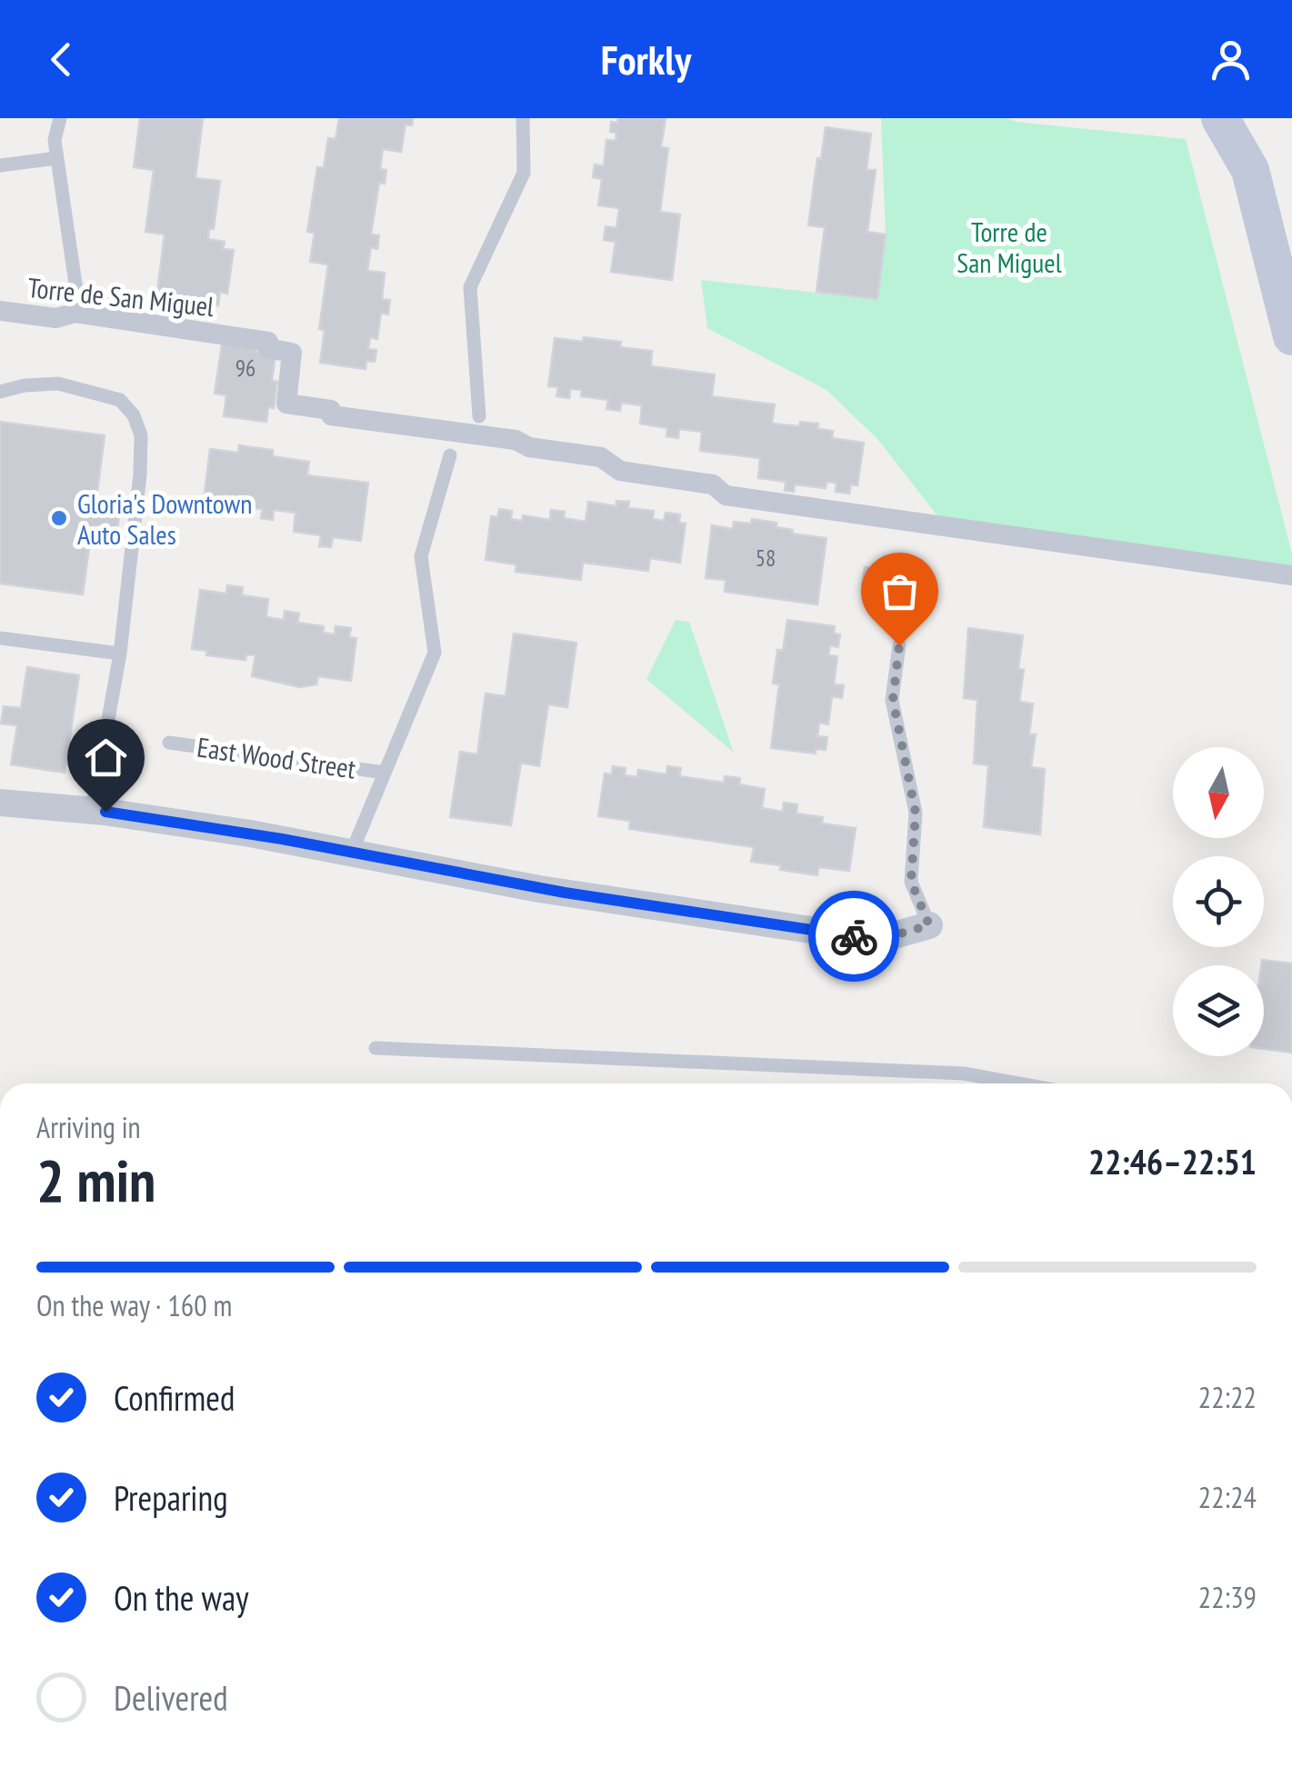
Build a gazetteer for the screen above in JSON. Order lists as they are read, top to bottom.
{
  "streets": {
    "street": ["Torre de San Miguel"],
    "lane": ["East Wood Street"]
  },
  "parks": ["Torre de San Miguel"],
  "places": ["Gloria's Downtown Auto Sales"],
  "house_numbers": ["96", "58"],
  "north": "bottom",
  "page": {
    "header": "Forkly",
    "heading": ["2 min", "Arriving in", "22:46–22:51"],
    "bar": "On the way · 160 m",
    "list": [
      ["Confirmed", "22:22"],
      ["Preparing", "22:24"],
      ["On the way", "22:39"],
      "Delivered"
    ]
  }
}
